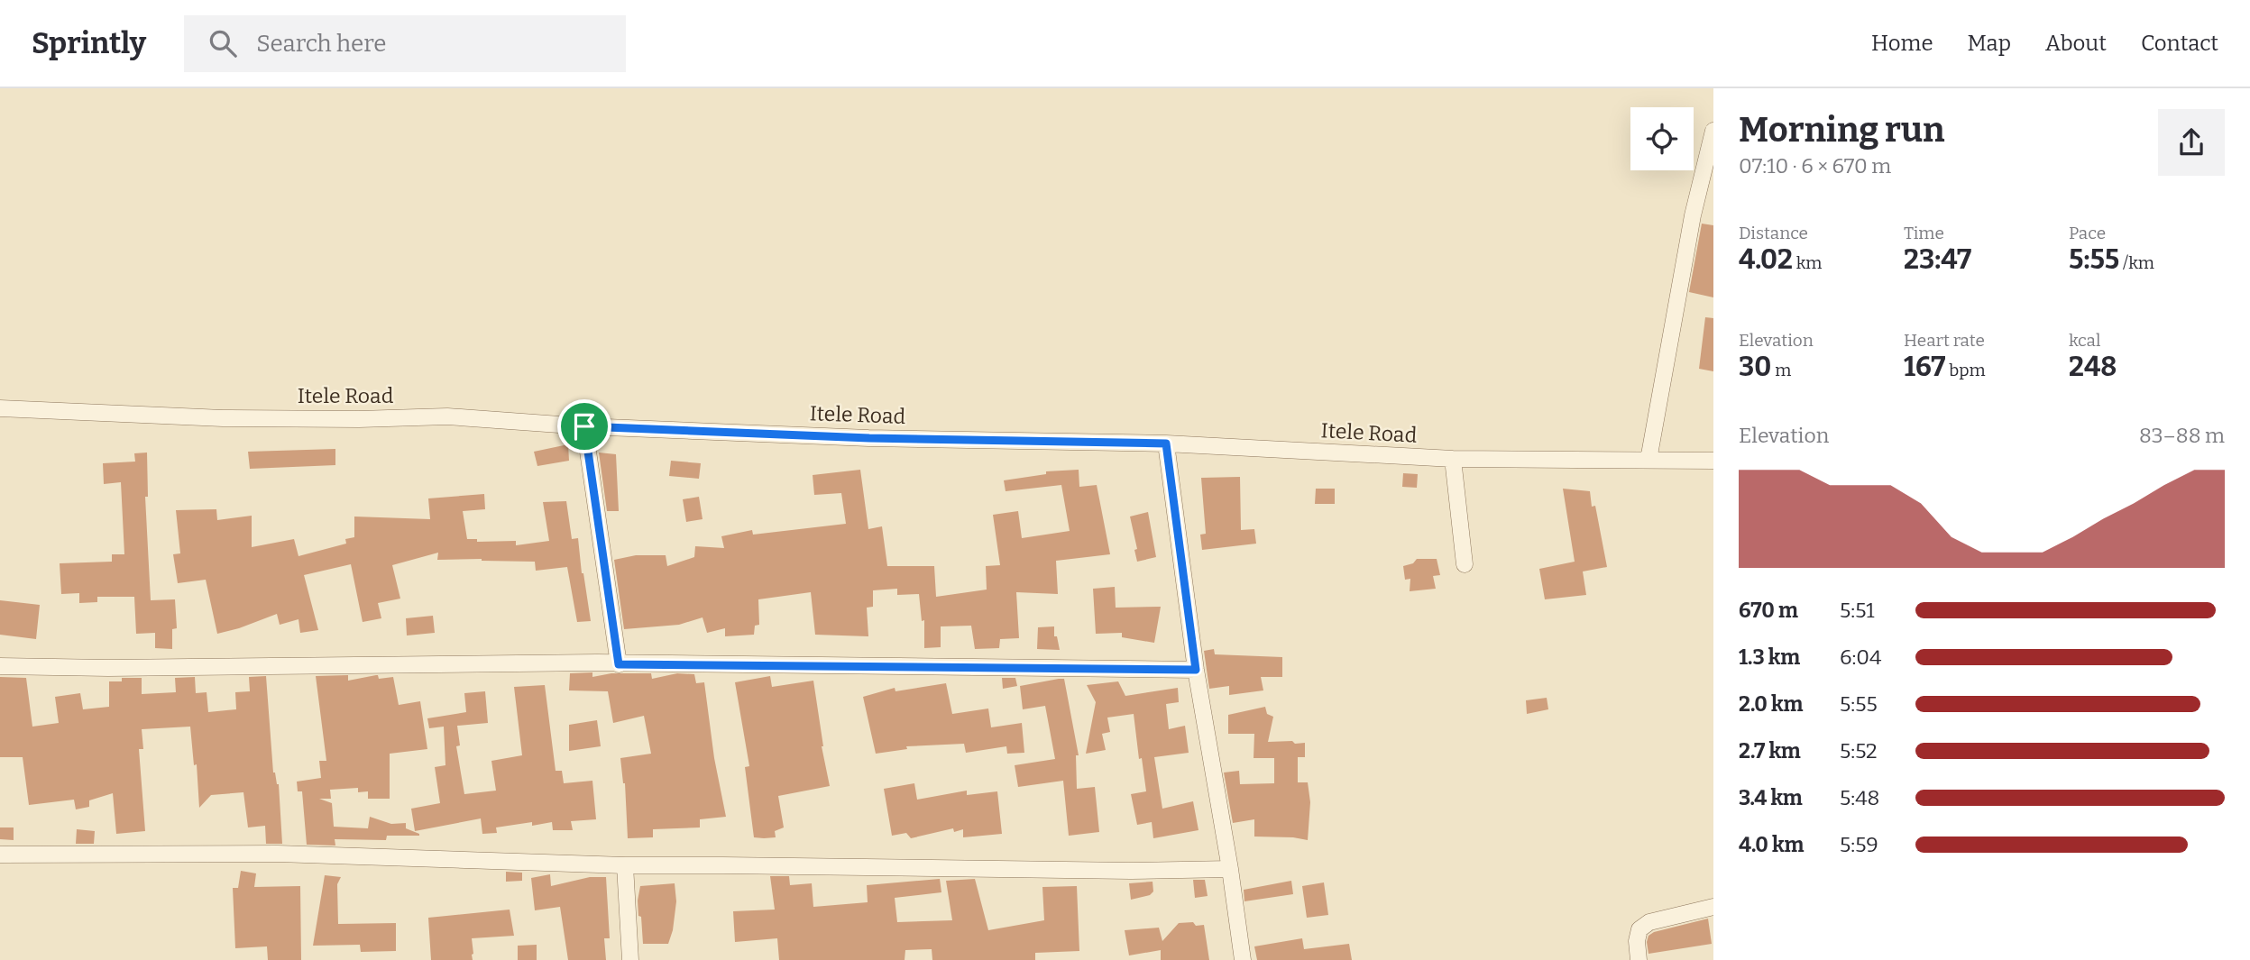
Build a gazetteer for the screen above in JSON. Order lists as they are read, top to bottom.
{
  "streets": {
    "street": ["Itele Road"]
  },
  "page": {
    "header": "Sprintly",
    "search": "Search here",
    "nav": [
      "Home",
      "Map",
      "About",
      "Contact"
    ],
    "heading": ["Morning run", "07:10 · 6 × 670 m"],
    "stats": [
      ["Distance", "4.02 km"],
      ["Time", "23:47"],
      ["Pace", "5:55 /km"],
      ["Elevation", "30 m"],
      ["Heart rate", "167 bpm"],
      ["kcal", "248"]
    ],
    "chart": ["Elevation", "83–88 m"],
    "list": [
      {
        "name": "670 m",
        "note": "5:51"
      },
      {
        "name": "1.3 km",
        "note": "6:04"
      },
      {
        "name": "2.0 km",
        "note": "5:55"
      },
      {
        "name": "2.7 km",
        "note": "5:52"
      },
      {
        "name": "3.4 km",
        "note": "5:48"
      },
      {
        "name": "4.0 km",
        "note": "5:59"
      }
    ]
  }
}
